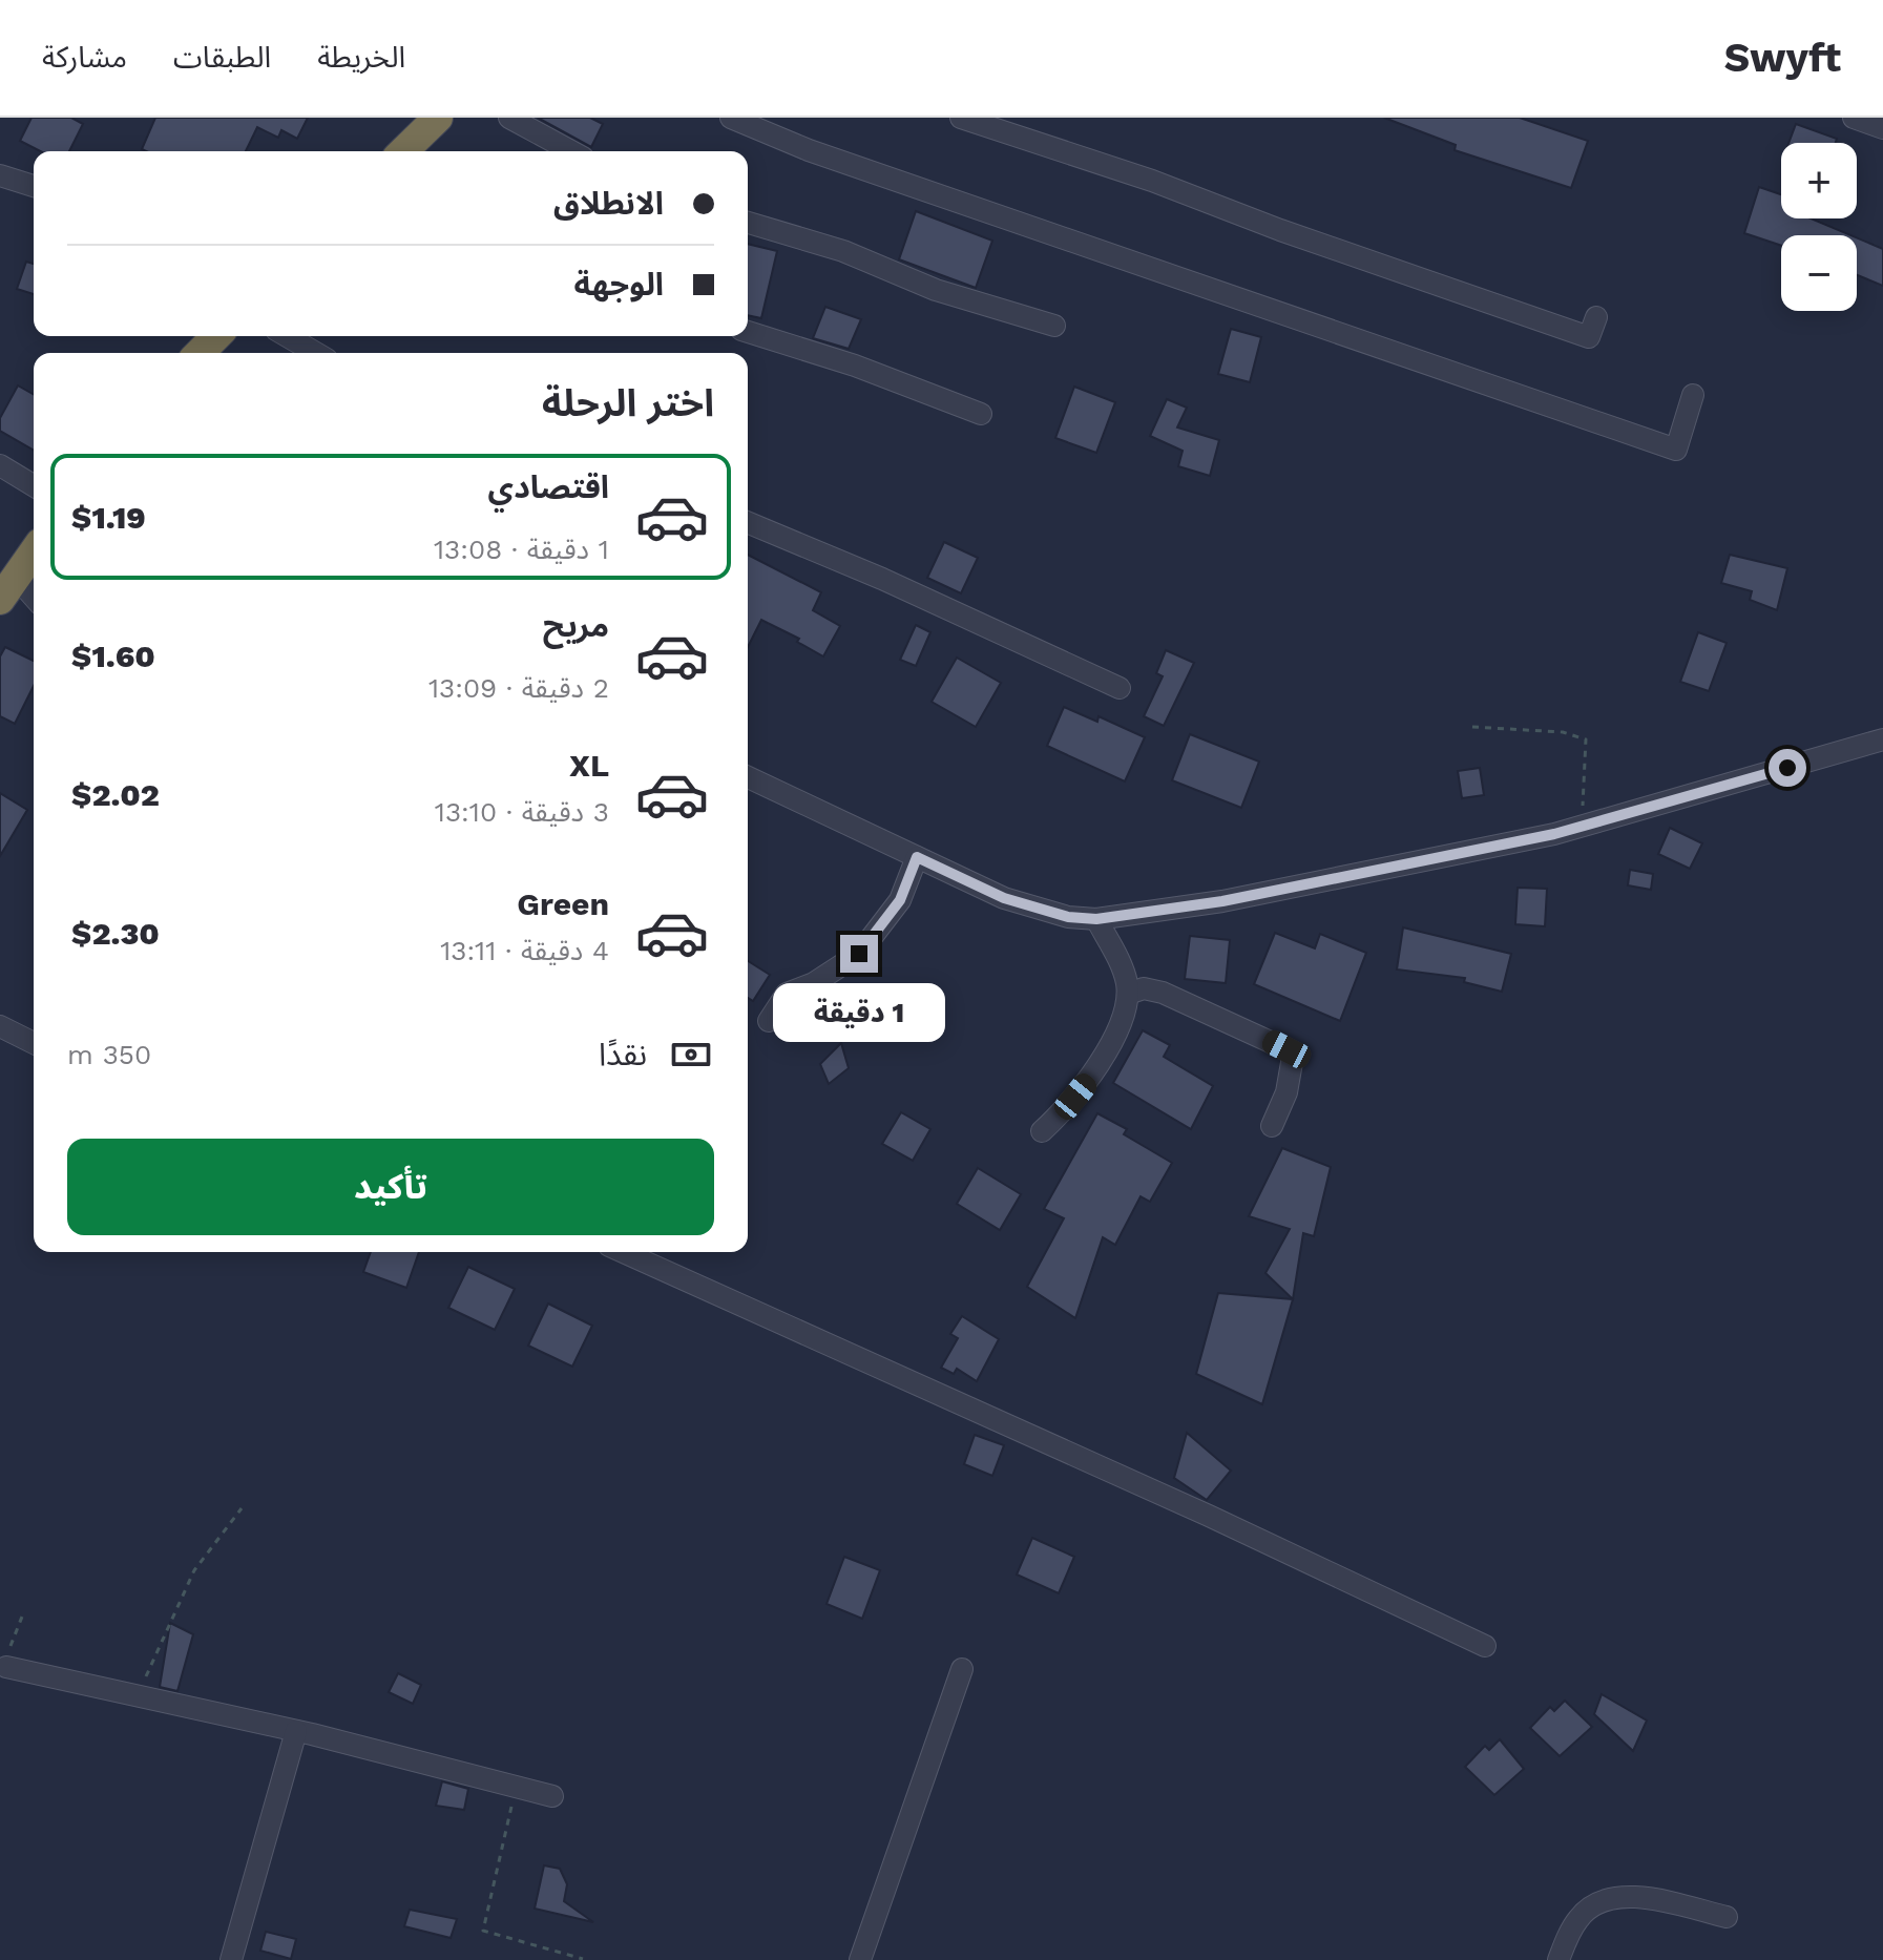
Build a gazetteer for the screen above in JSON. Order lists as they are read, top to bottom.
{
  "page": {
    "header": "Swyft",
    "nav": ["الخريطة", "الطبقات", "مشاركة"],
    "map_buttons": ["+", "−"],
    "banner": ["الانطلاق", "الوجهة"],
    "heading": "اختر الرحلة",
    "list": [
      {
        "name": "اقتصادي",
        "note": "1 دقيقة · 13:08",
        "value": "$1.19"
      },
      {
        "name": "مريح",
        "note": "2 دقيقة · 13:09",
        "value": "$1.60"
      },
      {
        "name": "XL",
        "note": "3 دقيقة · 13:10",
        "value": "$2.02"
      },
      {
        "name": "Green",
        "note": "4 دقيقة · 13:11",
        "value": "$2.30"
      }
    ],
    "bubble": "1 دقيقة",
    "pay": ["نقدًا", "350 m"],
    "buttons": "تأكيد"
  }
}
